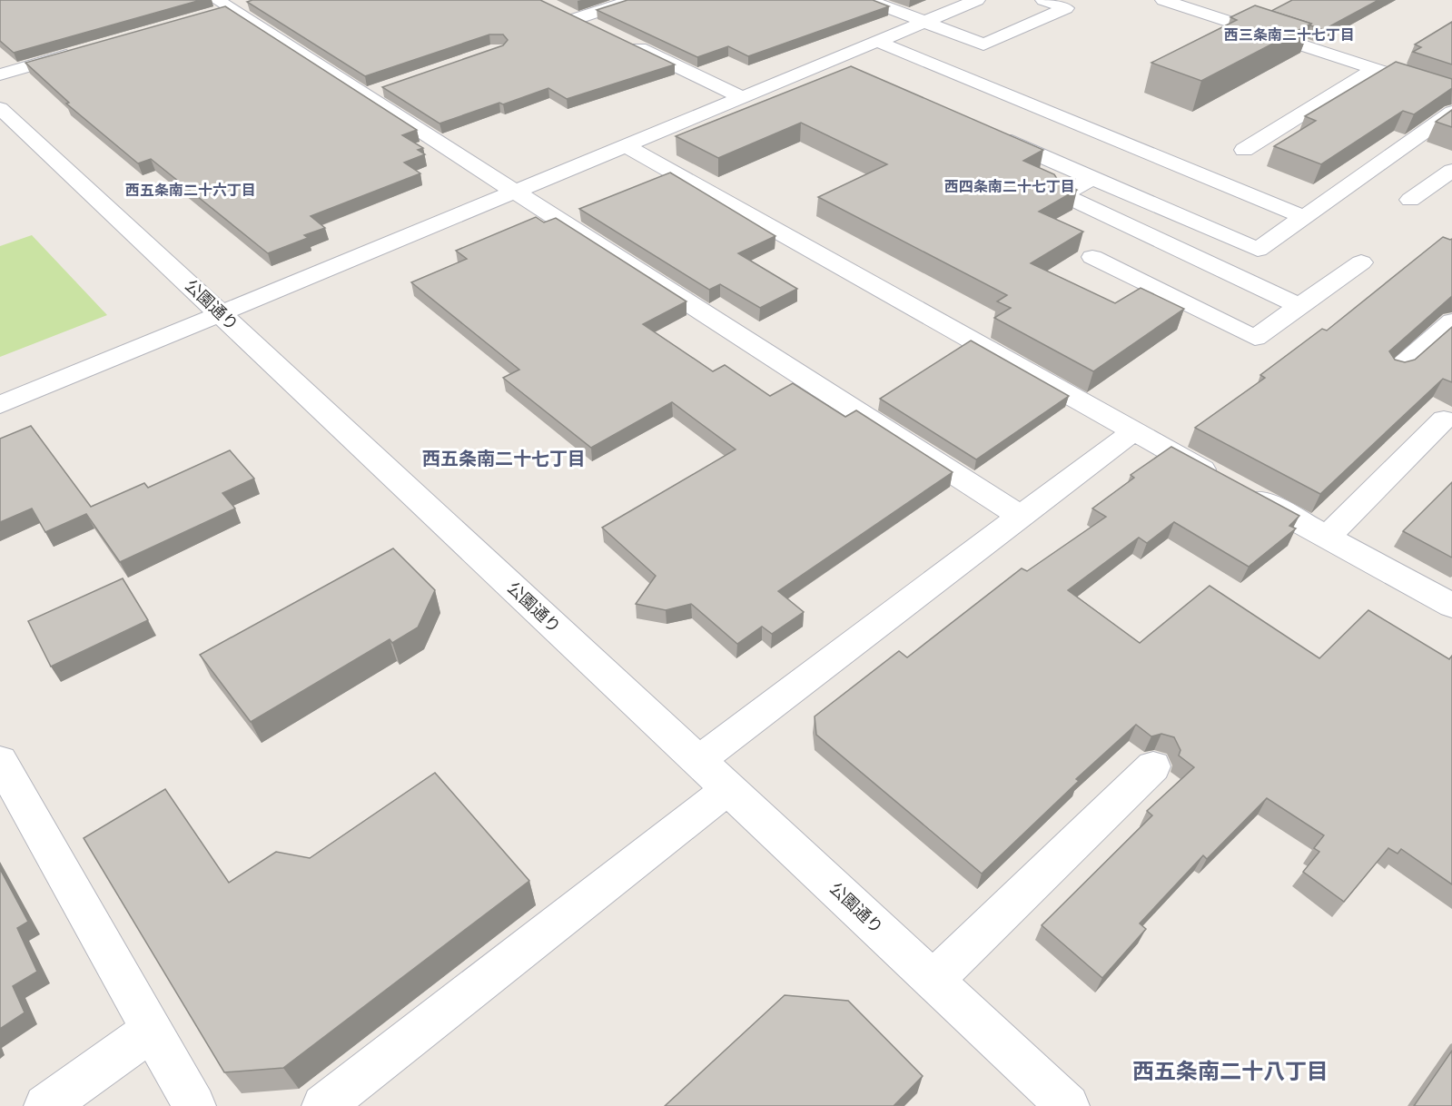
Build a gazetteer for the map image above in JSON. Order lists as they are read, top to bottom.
{
  "streets": {
    "street": ["公園通り"]
  },
  "districts": [
    "西三条南二十七丁目",
    "西四条南二十七丁目",
    "西五条南二十六丁目",
    "西五条南二十七丁目",
    "西五条南二十八丁目"
  ]
}
